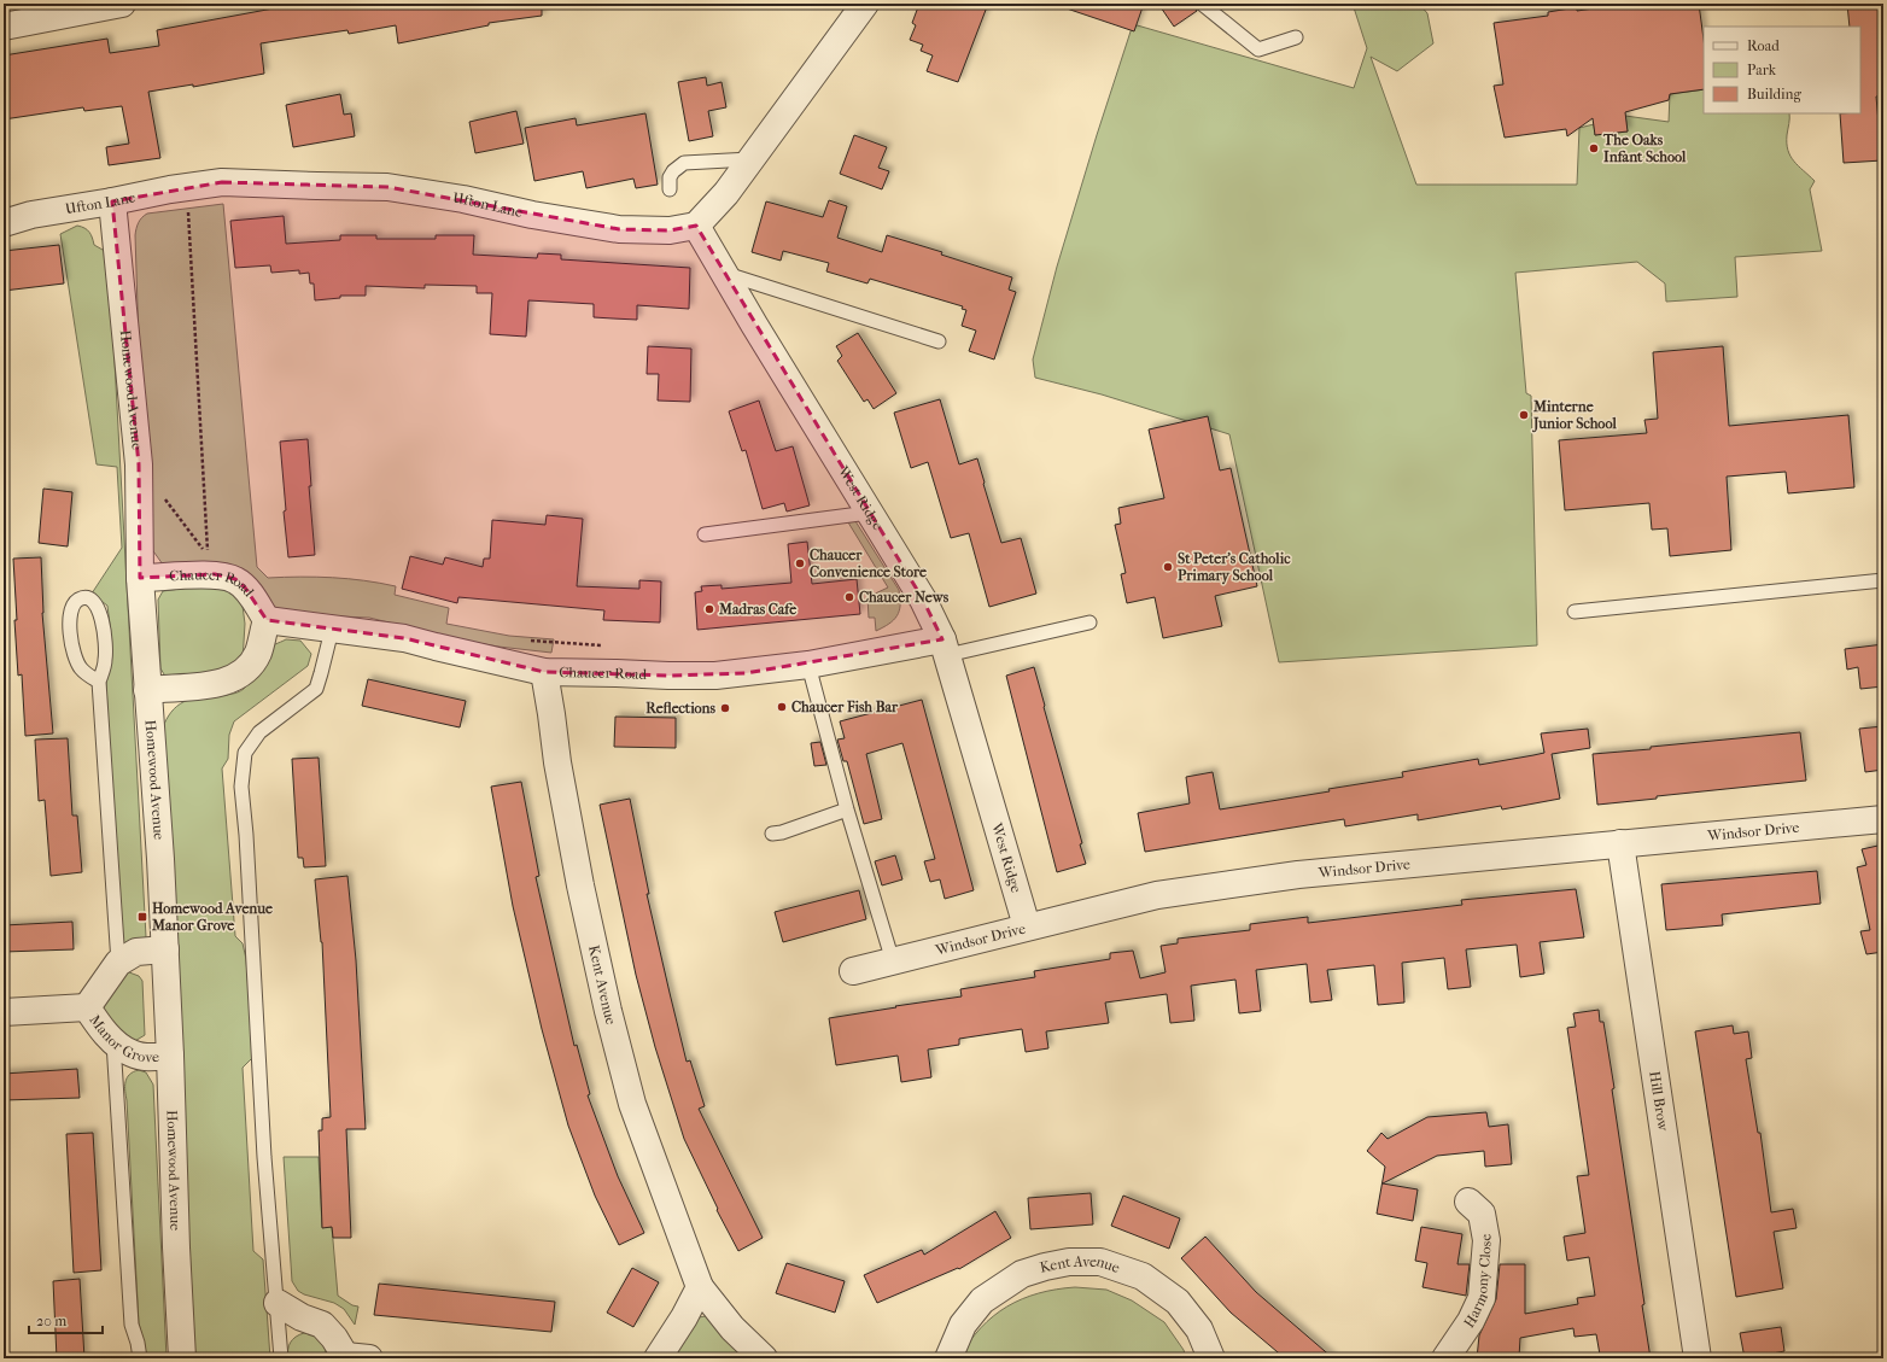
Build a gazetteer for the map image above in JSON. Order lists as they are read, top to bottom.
{
  "streets": {
    "street": [
      "Ufton Lane",
      "Homewood Avenue",
      "West Ridge",
      "Chaucer Road",
      "Windsor Drive",
      "Kent Avenue",
      "Manor Grove",
      "Hill Brow",
      "Harmony Close"
    ]
  },
  "crossings": [
    ["Ufton Lane", "Homewood Avenue"],
    ["Ufton Lane", "West Ridge"],
    ["Homewood Avenue", "Chaucer Road"],
    ["Homewood Avenue", "Manor Grove"],
    ["West Ridge", "Chaucer Road"],
    ["West Ridge", "Windsor Drive"],
    ["Chaucer Road", "Kent Avenue"],
    ["Windsor Drive", "Hill Brow"]
  ],
  "places": {
    "other": [
      "The Oaks Infant School",
      "Minterne Junior School",
      "Chaucer Convenience Store",
      "St Peter's Catholic Primary School",
      "Chaucer News",
      "Madras Cafe",
      "Chaucer Fish Bar",
      "Reflections"
    ],
    "transit": ["Homewood Avenue Manor Grove"]
  },
  "legend": ["Road", "Park", "Building"],
  "scale_bar": "20 m"
}
